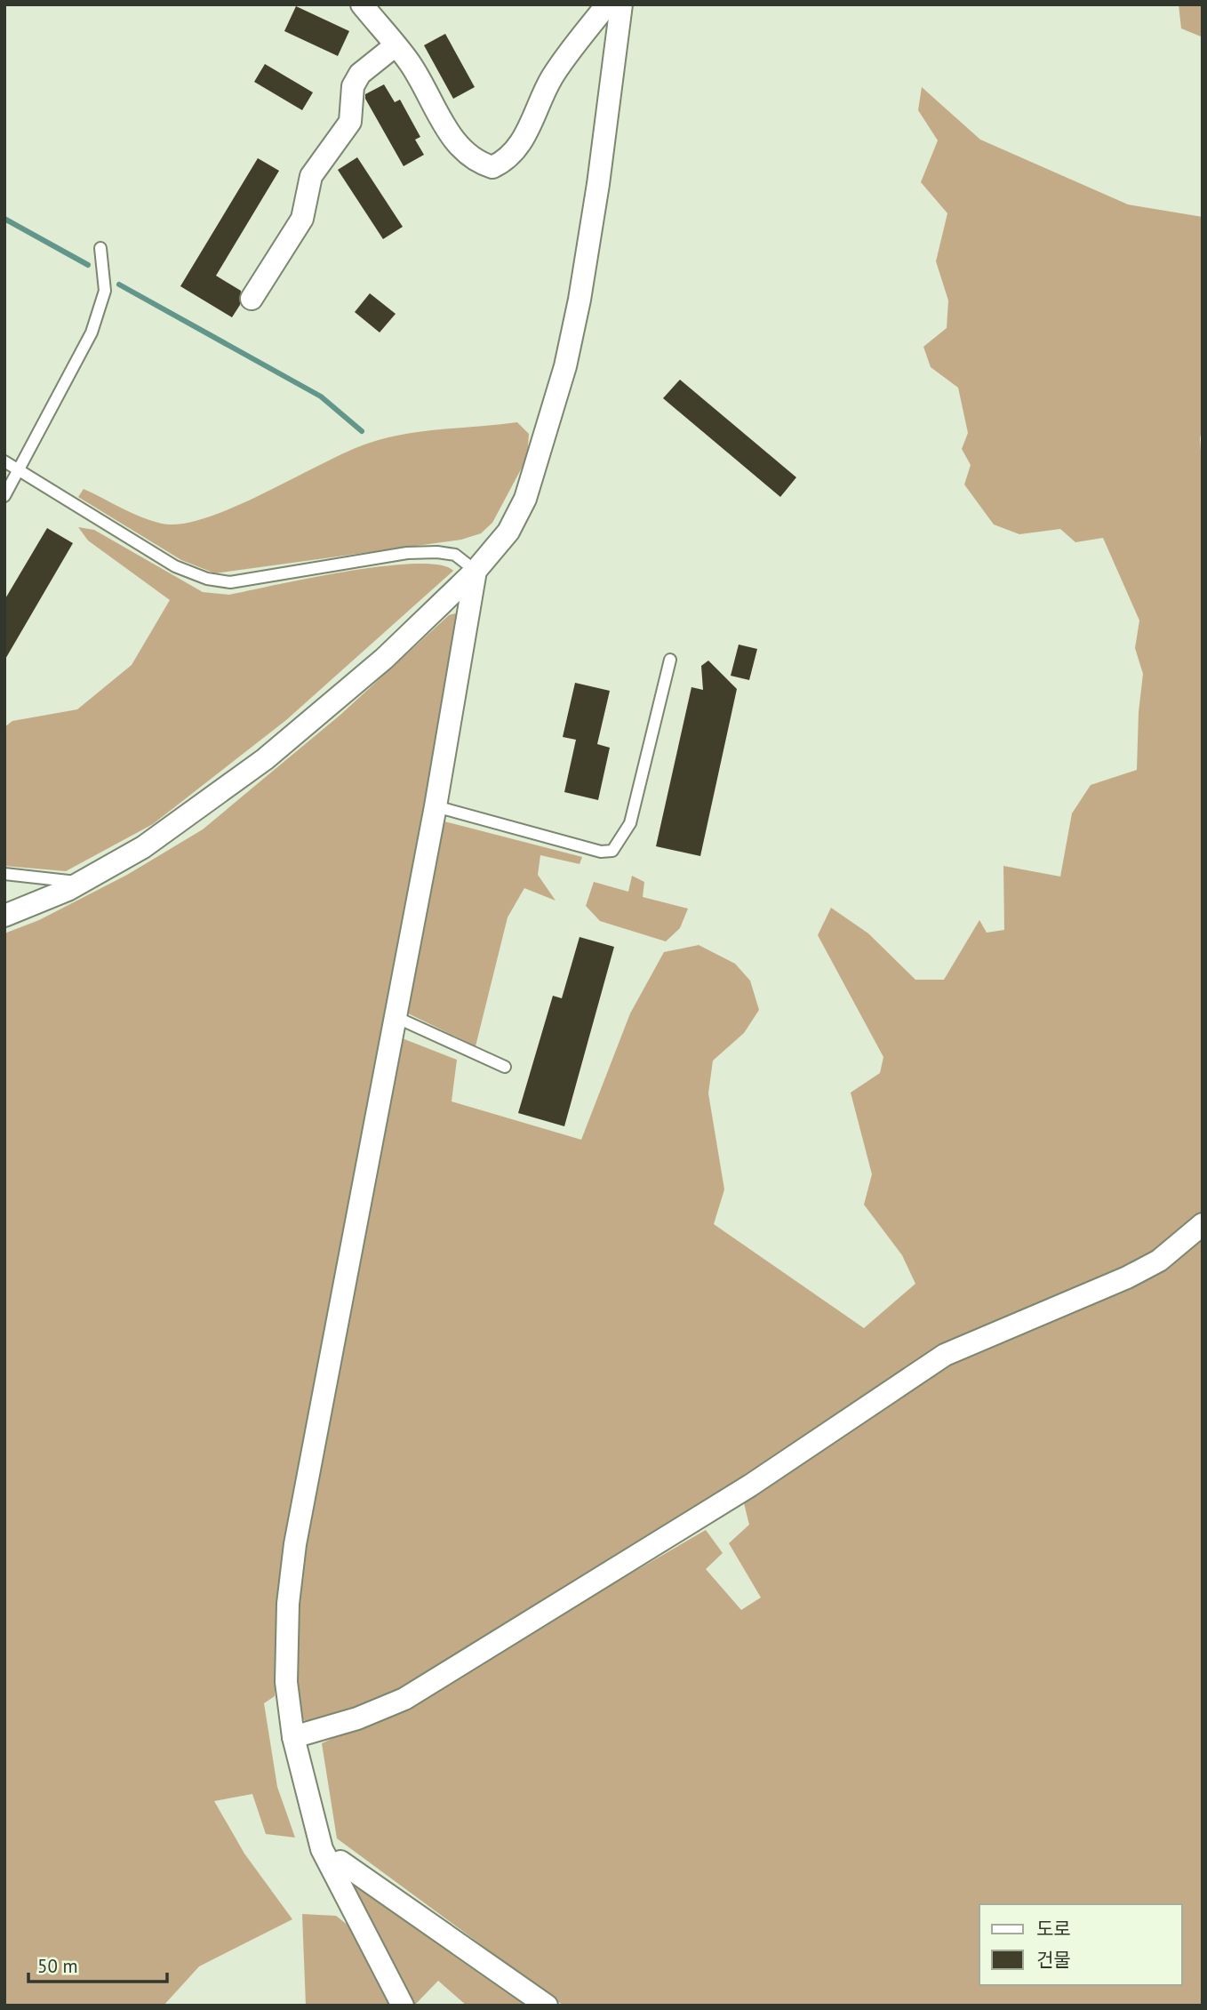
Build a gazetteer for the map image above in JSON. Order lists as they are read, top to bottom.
{
  "legend": ["도로", "건물"],
  "scale_bar": "50 m"
}
